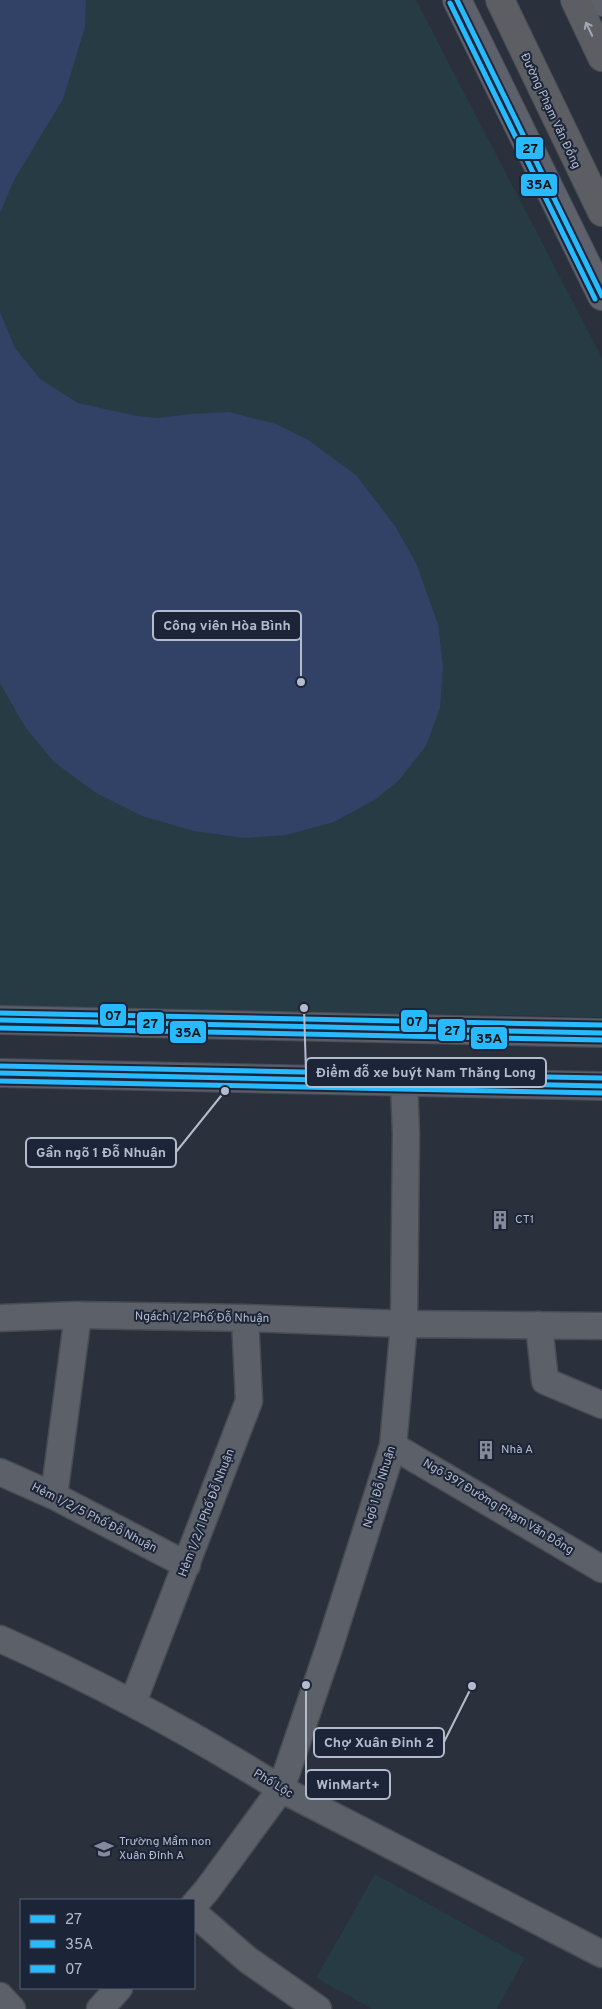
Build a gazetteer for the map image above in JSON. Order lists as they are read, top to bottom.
{
  "streets": {
    "main road": ["Đường Phạm Văn Đồng"],
    "street": [
      "Ngách 1/2 Phố Đỗ Nhuận",
      "Ngõ 1 Đỗ Nhuận",
      "Ngõ 397 Đường Phạm Văn Đồng",
      "Hẻm 1/2/1 Phố Đỗ Nhuận",
      "Hẻm 1/2/5 Phố Đỗ Nhuận",
      "Phố Lộc"
    ]
  },
  "crossings": [
    ["Ngách 1/2 Phố Đỗ Nhuận", "Ngõ 1 Đỗ Nhuận"],
    ["Ngách 1/2 Phố Đỗ Nhuận", "Hẻm 1/2/1 Phố Đỗ Nhuận"],
    ["Ngõ 1 Đỗ Nhuận", "Ngõ 397 Đường Phạm Văn Đồng"],
    ["Ngõ 1 Đỗ Nhuận", "Phố Lộc"],
    ["Hẻm 1/2/1 Phố Đỗ Nhuận", "Hẻm 1/2/5 Phố Đỗ Nhuận"],
    ["Hẻm 1/2/1 Phố Đỗ Nhuận", "Phố Lộc"]
  ],
  "places": {
    "other": [
      "Công viên Hòa Bình",
      "Điểm đỗ xe buýt Nam Thăng Long",
      "Gần ngõ 1 Đỗ Nhuận",
      "WinMart+",
      "Chợ Xuân Đỉnh 2"
    ],
    "building": ["CT1", "Nhà A"],
    "school or university": ["Trường Mầm non Xuân Đỉnh A"]
  },
  "lines": ["transit line 27", "transit line 35A", "transit line 07"],
  "legend": ["27", "35A", "07"]
}
